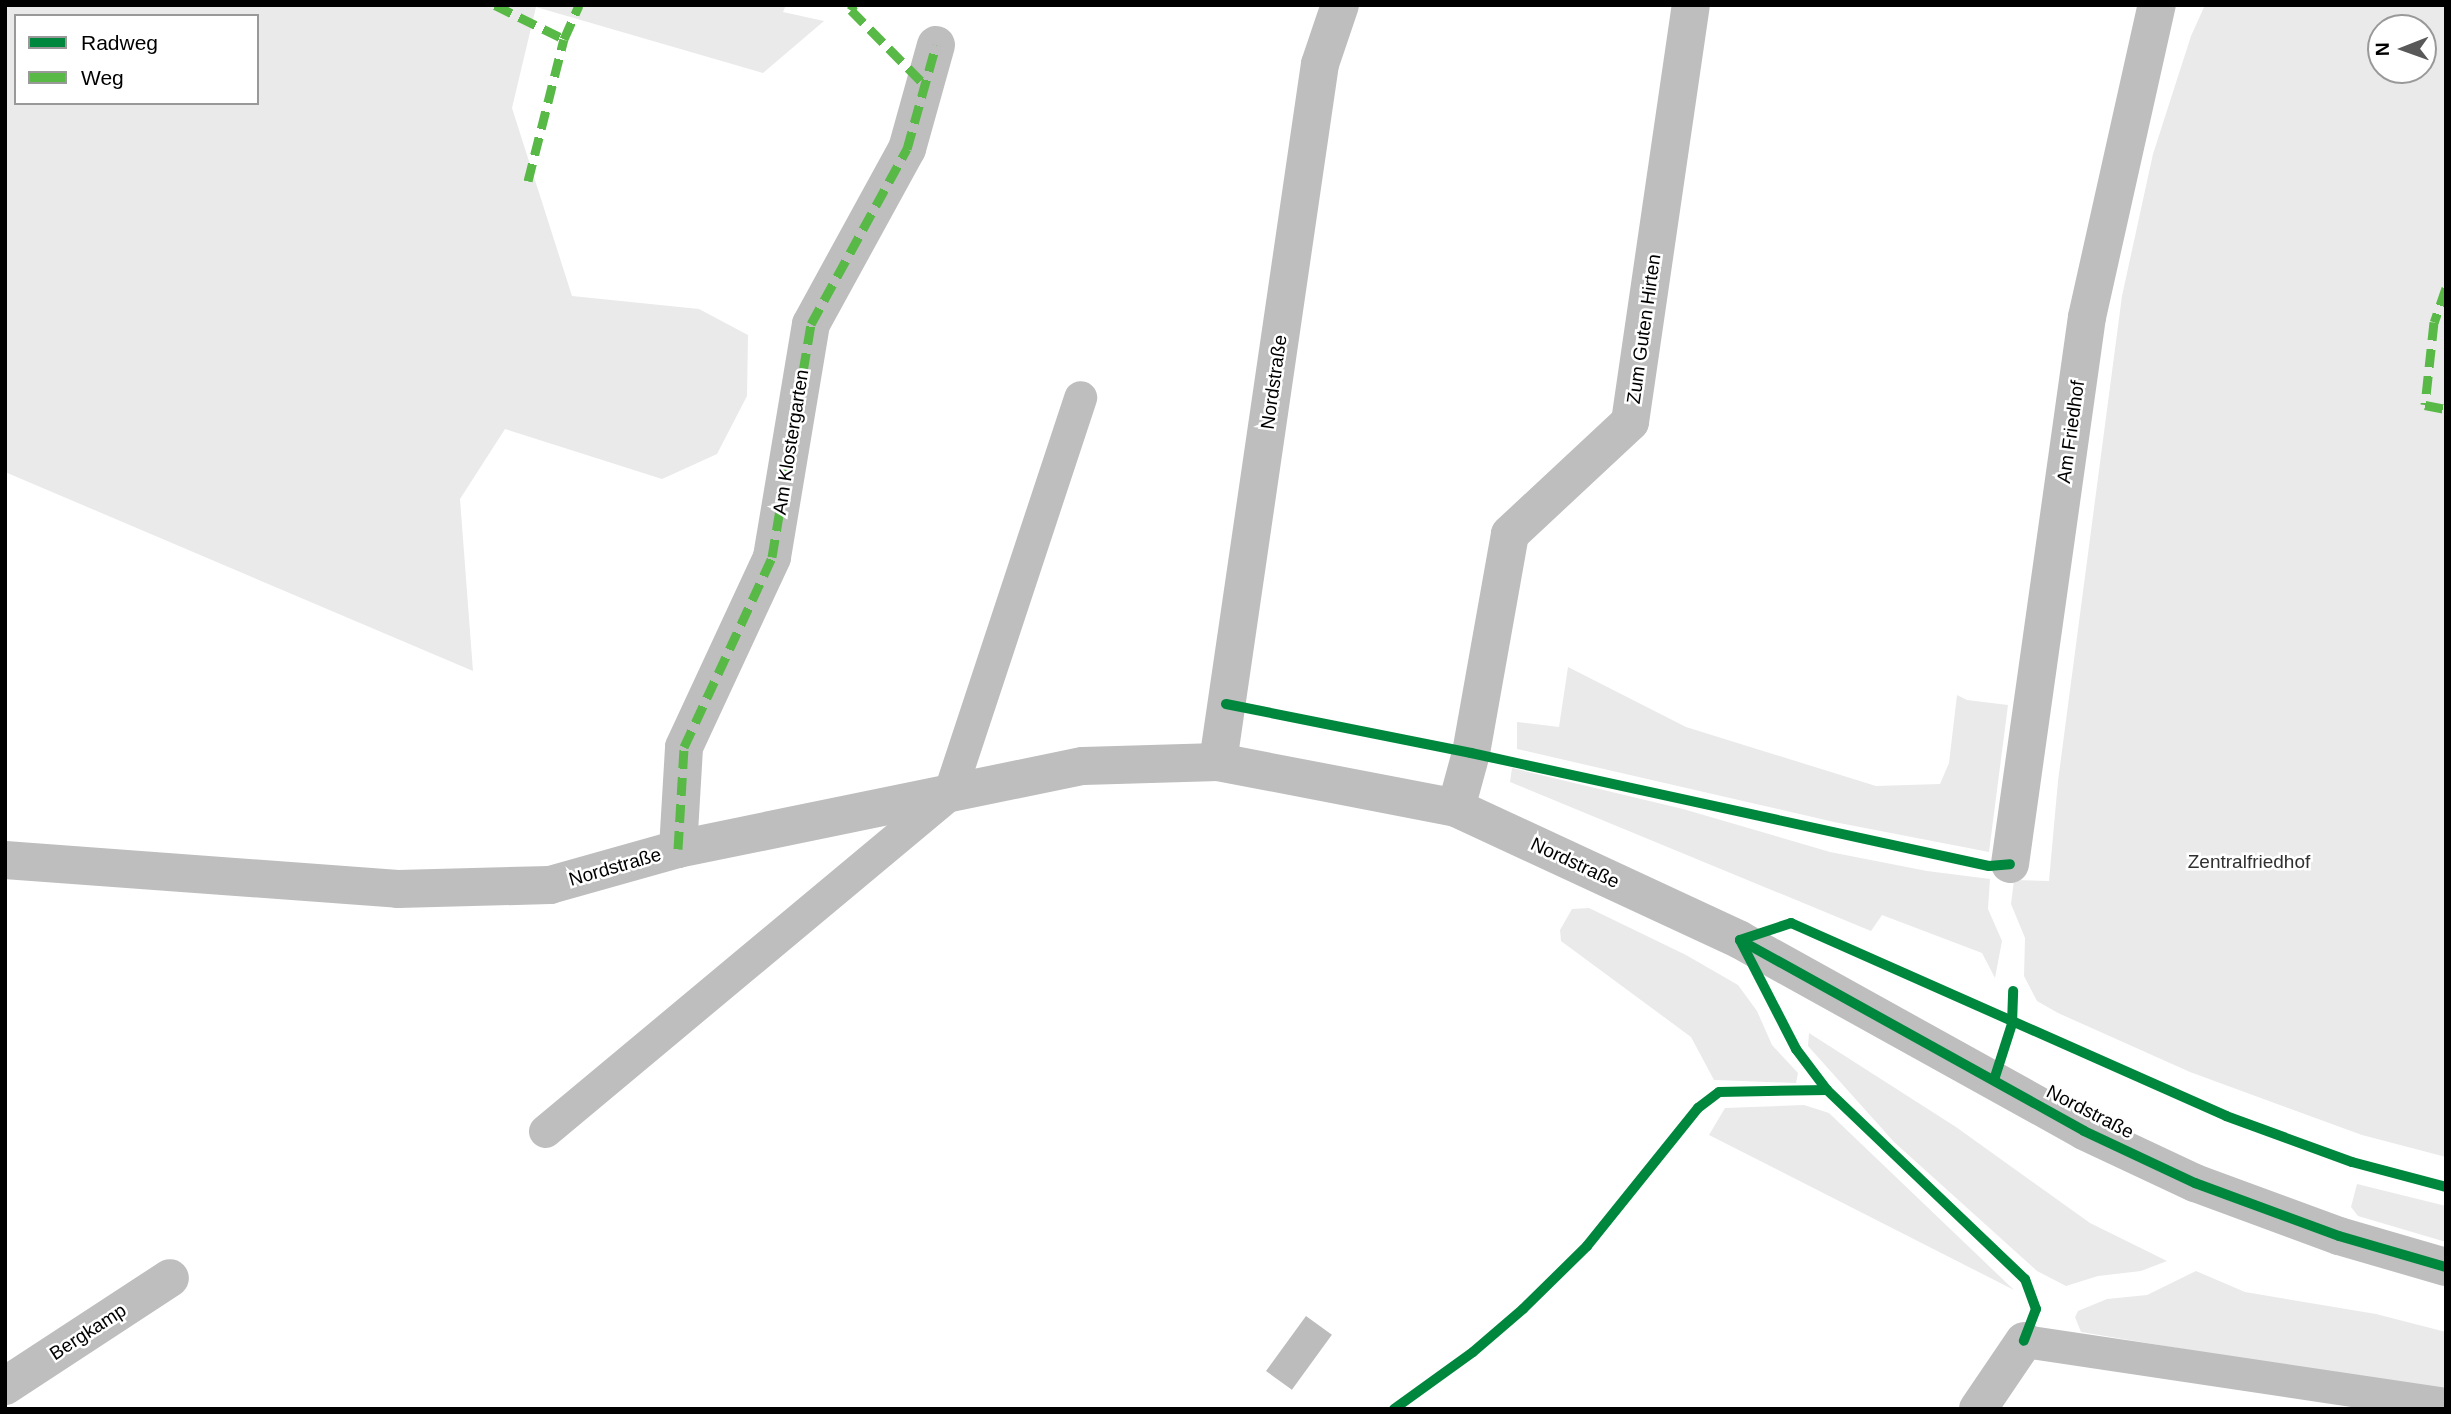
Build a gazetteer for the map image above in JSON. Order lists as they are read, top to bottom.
{
  "streets": {
    "street": [
      "Zum Guten Hirten",
      "Nordstraße",
      "Am Friedhof",
      "Am Klostergarten",
      "Bergkamp"
    ]
  },
  "crossings": [
    ["Zum Guten Hirten", "Nordstraße"],
    ["Nordstraße", "Am Klostergarten"]
  ],
  "parks": ["Zentralfriedhof"],
  "legend": ["Radweg", "Weg"],
  "north": "left"
}
